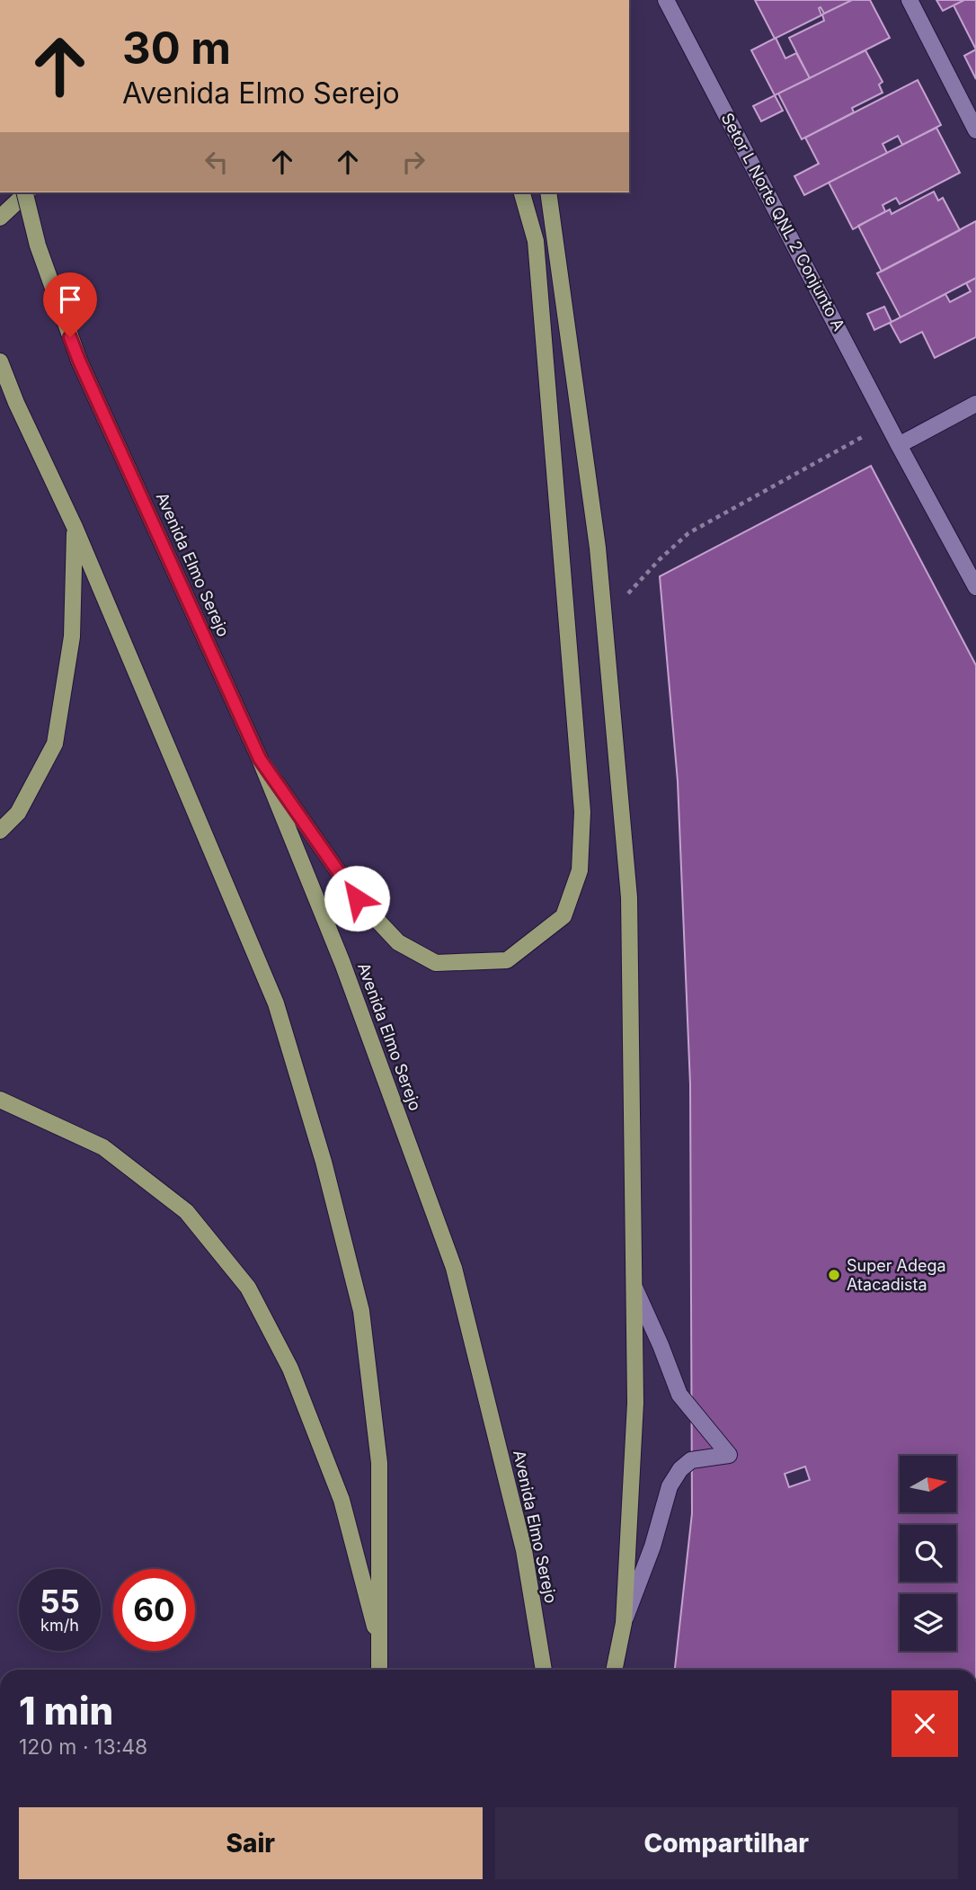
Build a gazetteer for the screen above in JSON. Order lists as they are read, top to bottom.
{
  "streets": {
    "main road": ["Avenida Elmo Serejo"],
    "street": ["Setor L Norte QNL 2 Conjunto A"]
  },
  "places": ["Super Adega Atacadista"],
  "north": "right",
  "page": {
    "turn": ["30 m", "Avenida Elmo Serejo"],
    "speed": "55 km/h",
    "limit": "60",
    "heading": ["1 min", "120 m · 13:48"],
    "buttons": ["Sair", "Compartilhar"]
  }
}
